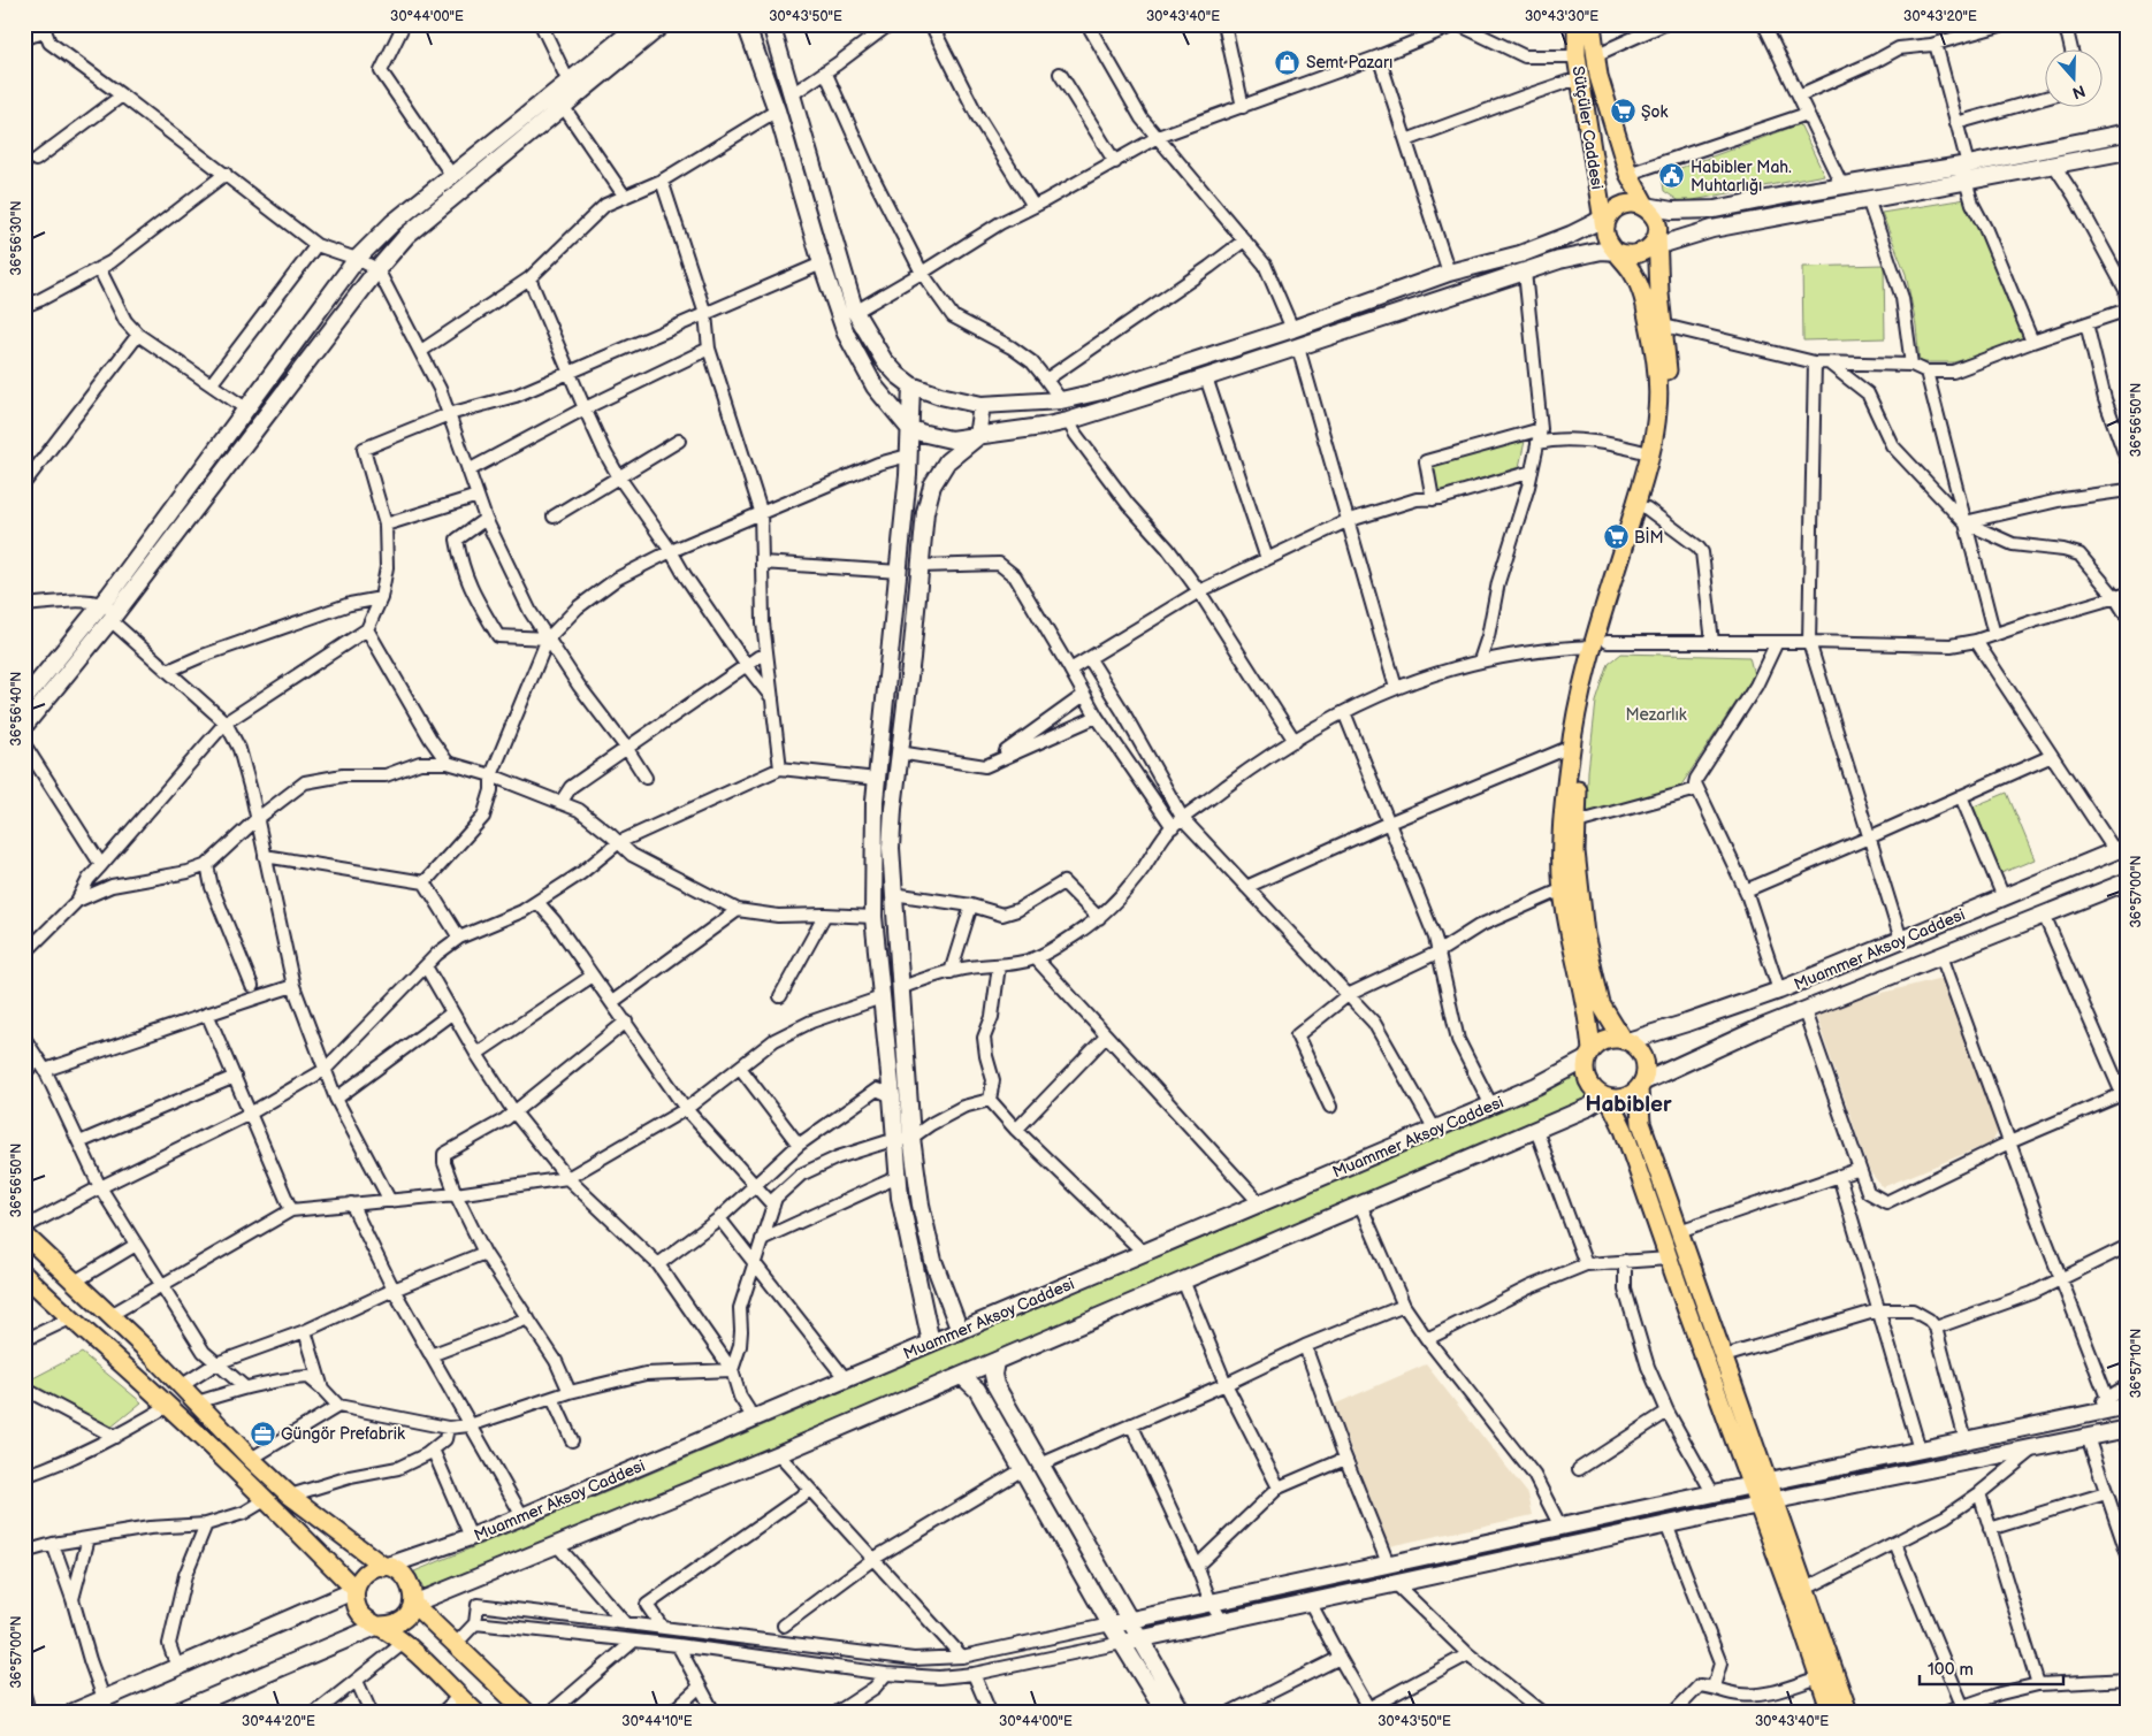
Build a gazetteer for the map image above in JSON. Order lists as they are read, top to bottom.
{
  "streets": {
    "main road": ["Sütçüler Caddesi"],
    "street": ["Muammer Aksoy Caddesi"]
  },
  "districts": ["Habibler"],
  "parks": ["Mezarlık"],
  "places": {
    "shop": ["Semt Pazarı"],
    "supermarket": ["Şok", "BİM"],
    "public building": ["Habibler Mah. Muhtarlığı"],
    "office": ["Güngör Prefabrik"]
  },
  "scale_bar": "100 m",
  "north": "bottom",
  "coordinates": [
    "30°44'00\"E",
    "30°43'50\"E",
    "30°43'40\"E",
    "30°43'30\"E",
    "30°43'20\"E",
    "36°56'30\"N",
    "36°56'50\"N",
    "36°56'40\"N",
    "36°57'00\"N",
    "36°57'10\"N",
    "30°44'20\"E",
    "30°44'10\"E"
  ]
}
